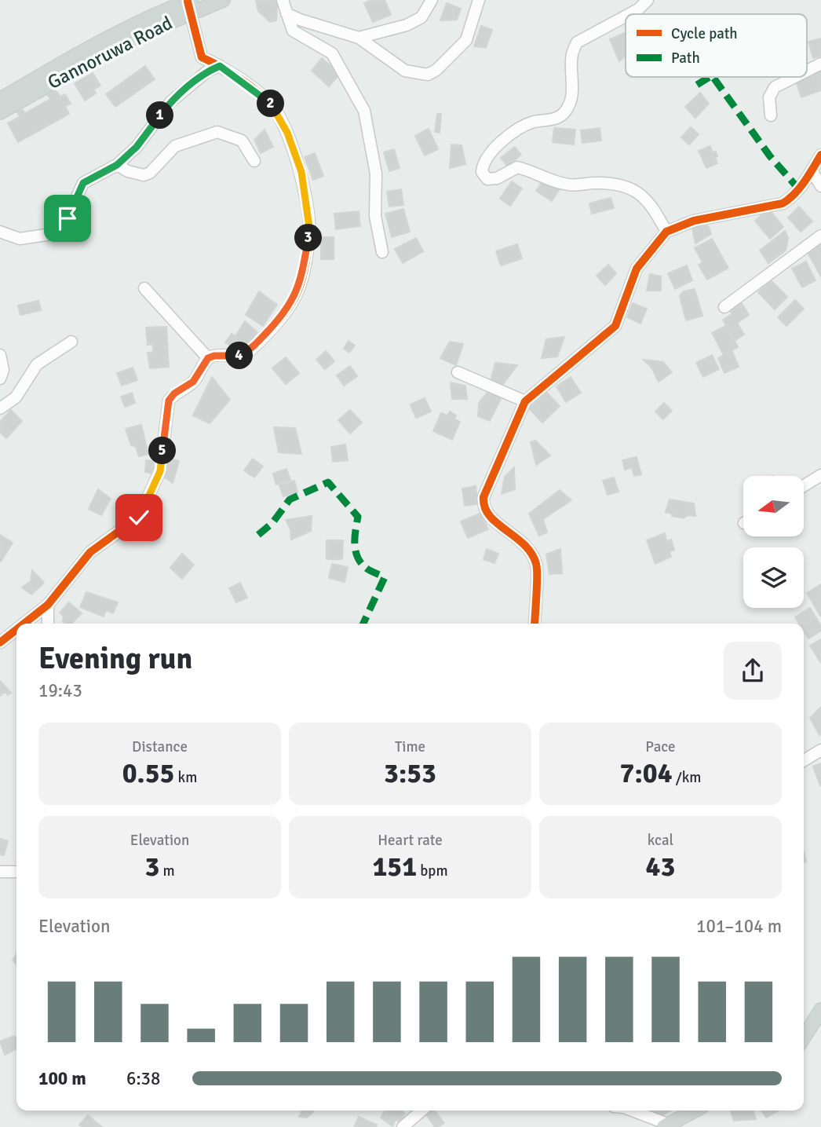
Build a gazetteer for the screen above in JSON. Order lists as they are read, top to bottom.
{
  "streets": {
    "main road": ["Gannoruwa Road"]
  },
  "legend": ["Cycle path", "Path"],
  "north": "left",
  "page": {
    "pins": [
      "2",
      "1",
      "3",
      "4",
      "5"
    ],
    "heading": ["Evening run", "19:43"],
    "stats": [
      ["Distance", "0.55 km"],
      ["Time", "3:53"],
      ["Pace", "7:04 /km"],
      ["Elevation", "3 m"],
      ["Heart rate", "151 bpm"],
      ["kcal", "43"]
    ],
    "chart": ["Elevation", "101–104 m"],
    "list": [
      {
        "name": "100 m",
        "note": "6:38"
      }
    ]
  }
}
